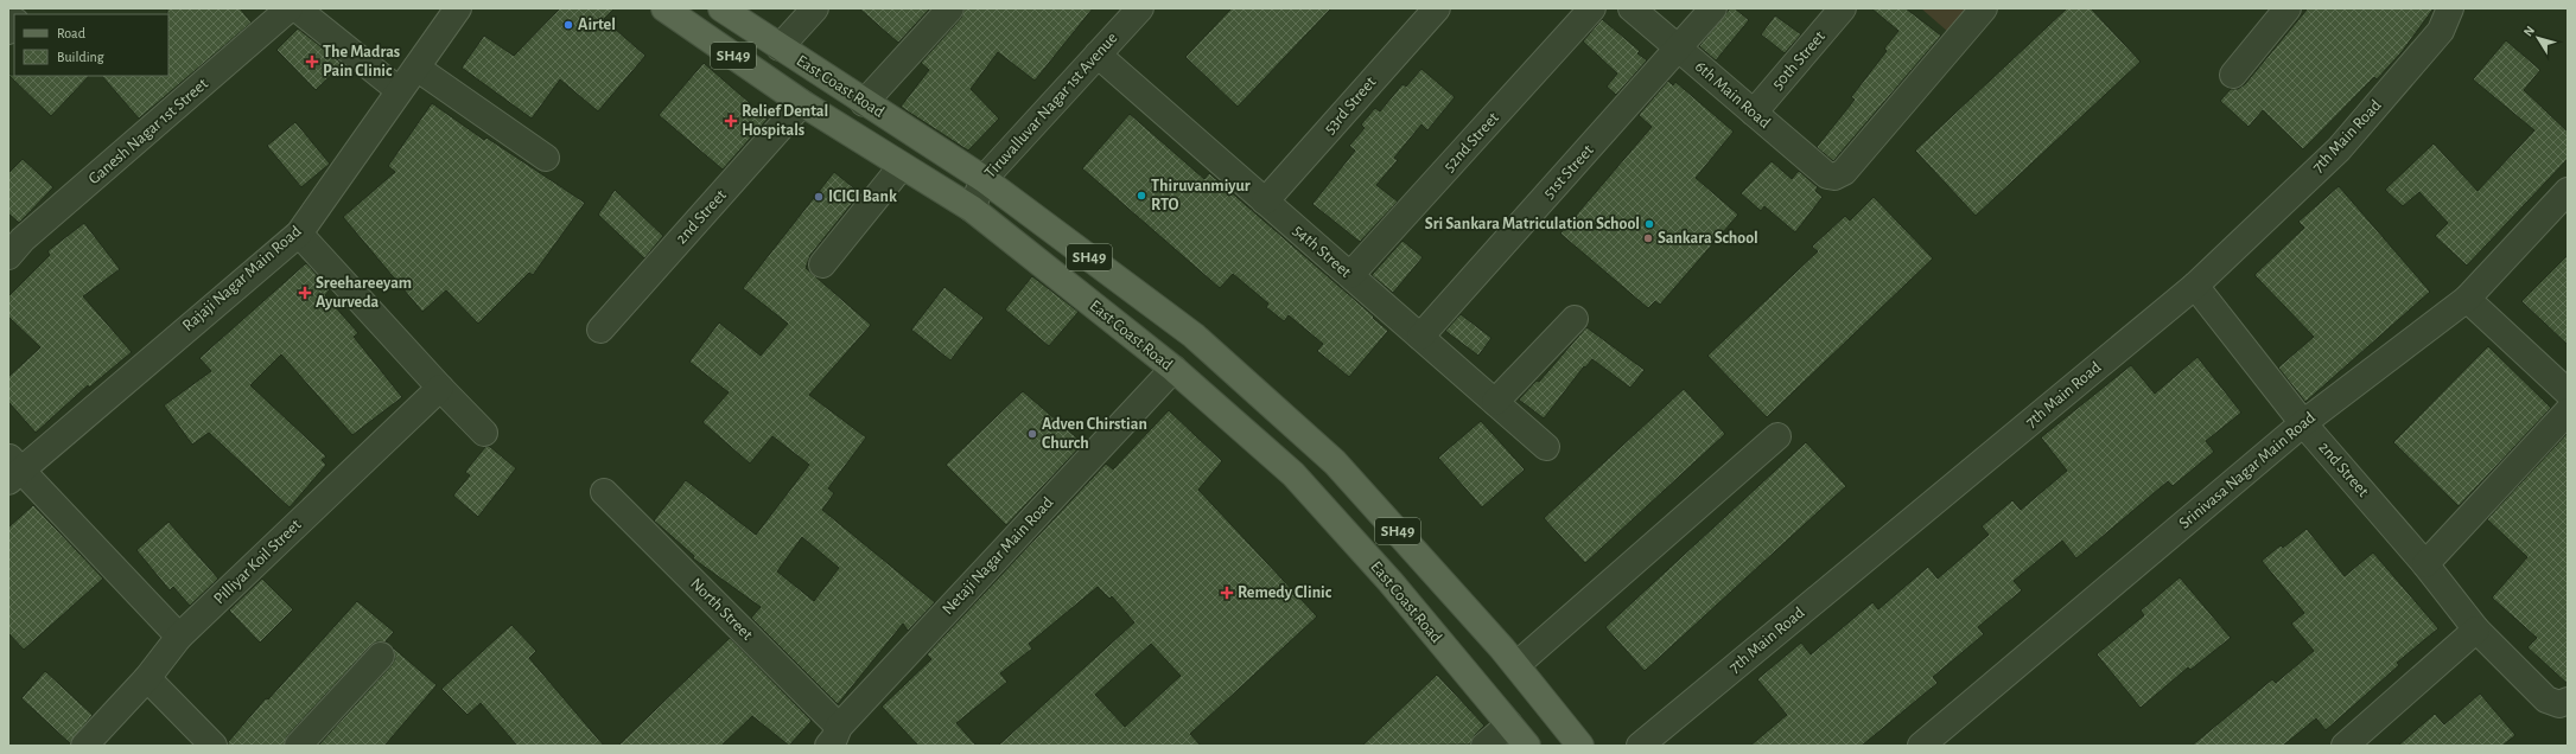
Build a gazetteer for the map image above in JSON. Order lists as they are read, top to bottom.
{
  "streets": {
    "main road": ["SH49", "East Coast Road"],
    "street": [
      "50th Street",
      "6th Main Road",
      "Tiruvalluvar Nagar 1st Avenue",
      "53rd Street",
      "Ganesh Nagar 1st Street",
      "7th Main Road",
      "52nd Street",
      "51st Street",
      "2nd Street",
      "54th Street",
      "Rajaji Nagar Main Road",
      "Srinivasa Nagar Main Road",
      "Netaji Nagar Main Road",
      "Pilliyar Koil Street",
      "North Street"
    ]
  },
  "crossings": [
    ["50th Street", "6th Main Road"],
    ["East Coast Road", "Tiruvalluvar Nagar 1st Avenue"],
    ["East Coast Road", "2nd Street"],
    ["East Coast Road", "Netaji Nagar Main Road"],
    ["6th Main Road", "51st Street"],
    ["Tiruvalluvar Nagar 1st Avenue", "54th Street"],
    ["53rd Street", "54th Street"],
    ["7th Main Road", "2nd Street"],
    ["52nd Street", "54th Street"],
    ["51st Street", "54th Street"],
    ["2nd Street", "Srinivasa Nagar Main Road"],
    ["Netaji Nagar Main Road", "North Street"]
  ],
  "places": {
    "other": [
      "Airtel",
      "Thiruvanmiyur RTO",
      "ICICI Bank",
      "Sri Sankara Matriculation School",
      "Sankara School",
      "Adven Chirstian Church"
    ],
    "health": [
      "The Madras Pain Clinic",
      "Relief Dental Hospitals",
      "Sreehareeyam Ayurveda",
      "Remedy Clinic"
    ]
  },
  "legend": ["Road", "Building"],
  "north": "top left"
}
